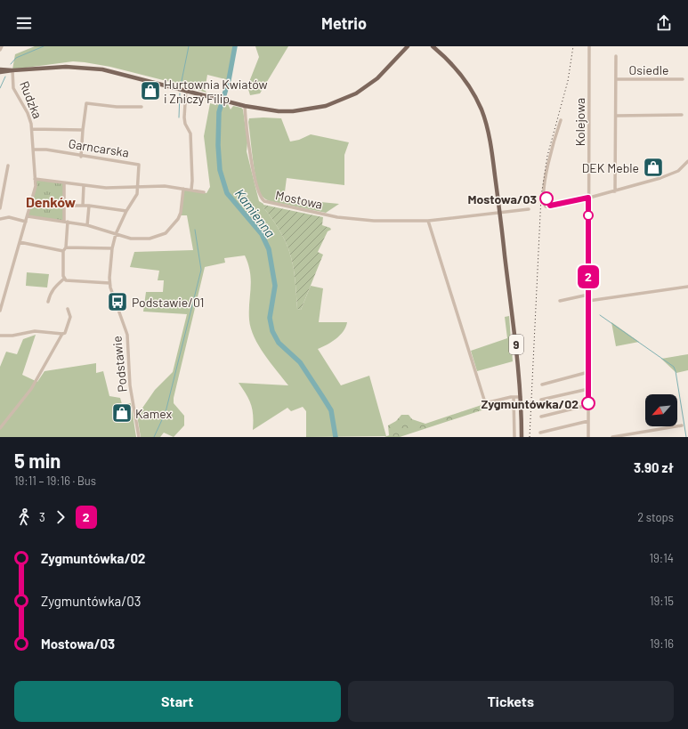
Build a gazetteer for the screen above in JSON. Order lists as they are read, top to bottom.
{
  "streets": {
    "main road": ["9"],
    "street": [
      "Osiedle",
      "Rudzka",
      "Kolejowa",
      "Garncarska",
      "Mostowa",
      "Podstawie"
    ]
  },
  "crossings": [
    ["Rudzka", "Garncarska"],
    ["Mostowa", "9"]
  ],
  "districts": ["Denków"],
  "water": ["Kamienna"],
  "places": {
    "shop": ["Hurtownia Kwiatów i Zniczy Filip", "DEK Meble", "Kamex"],
    "other": ["Mostowa/03", "Zygmuntówka/02"],
    "bus stop": ["Podstawie/01"]
  },
  "lines": ["bus line 2"],
  "north": "bottom left",
  "page": {
    "header": "Metrio",
    "on_map": "2",
    "heading": ["5 min", "19:11 – 19:16 · Bus", "3.90 zł"],
    "legs": ["3", "2", "2 stops"],
    "list": [
      {
        "name": "Zygmuntówka/02",
        "value": "19:14"
      },
      {
        "name": "Zygmuntówka/03",
        "value": "19:15"
      },
      {
        "name": "Mostowa/03",
        "value": "19:16"
      }
    ],
    "buttons": ["Start", "Tickets"]
  }
}
